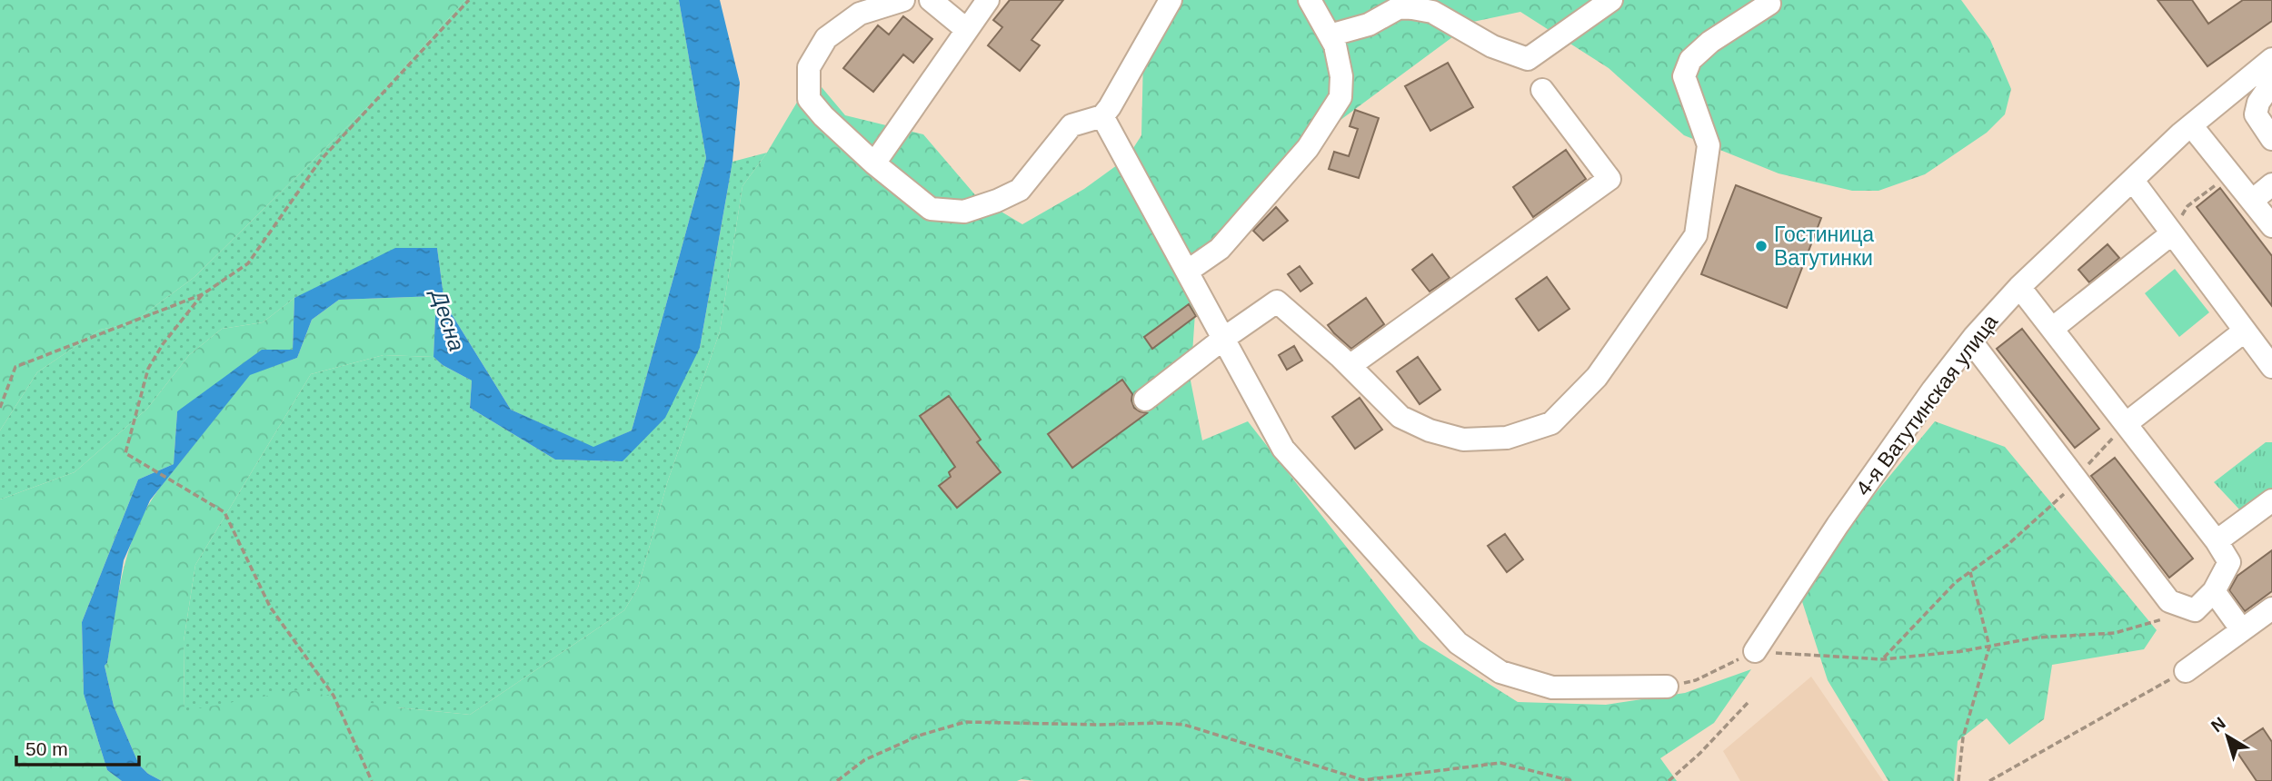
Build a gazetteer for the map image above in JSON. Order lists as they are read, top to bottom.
{
  "streets": {
    "street": ["4-я Ватутинская улица"]
  },
  "water": ["Десна"],
  "places": ["Гостиница Ватутинки"],
  "scale_bar": "50 m",
  "north": "top left"
}
